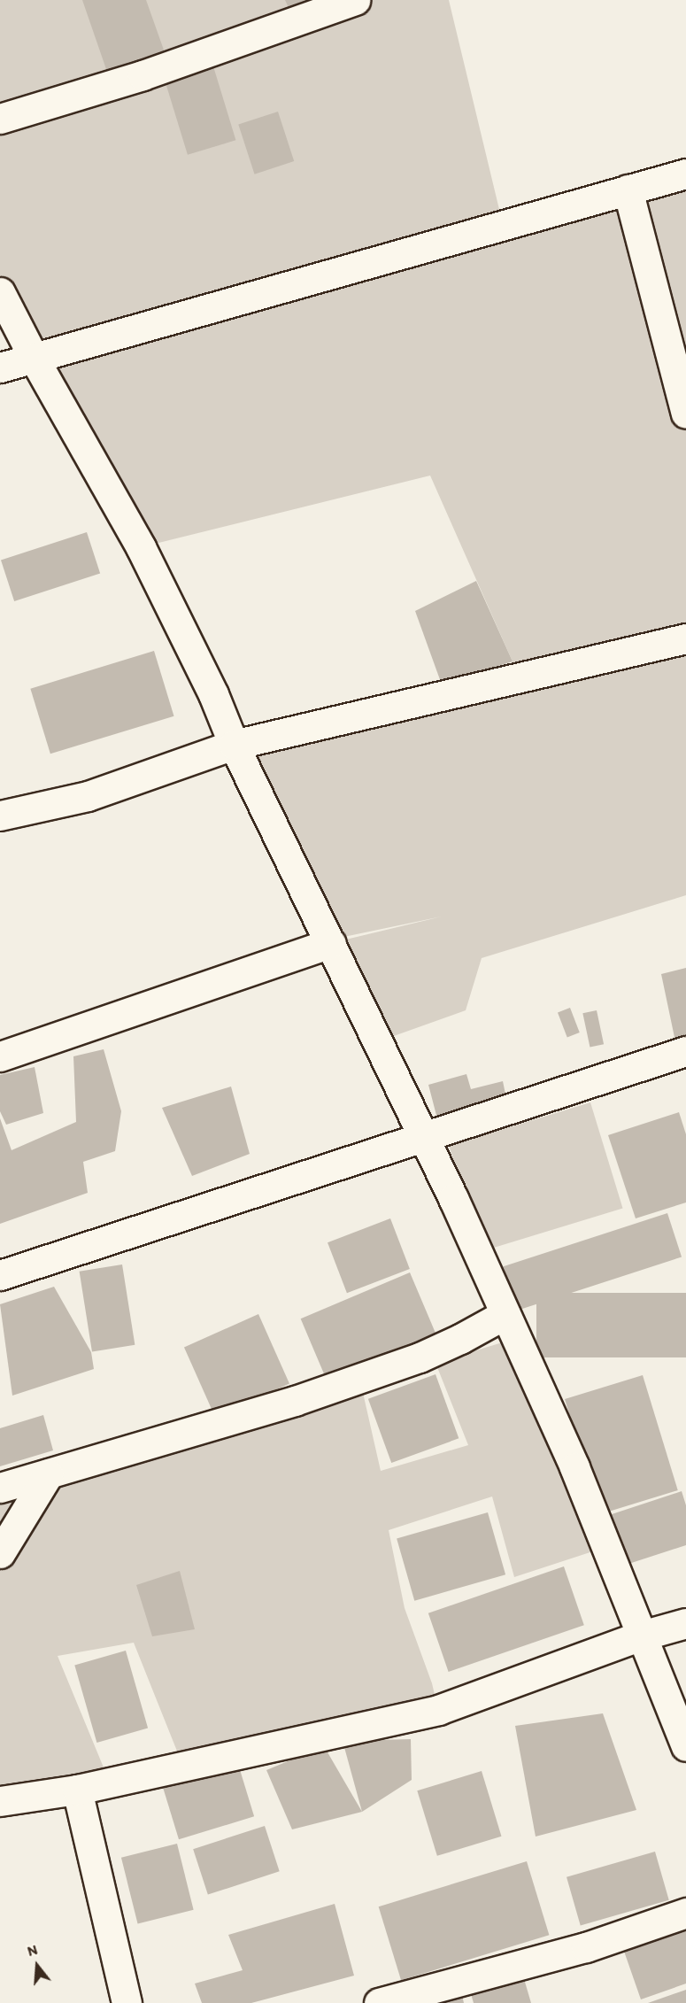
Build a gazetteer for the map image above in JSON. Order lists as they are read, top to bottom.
{
  "north": "top"
}
